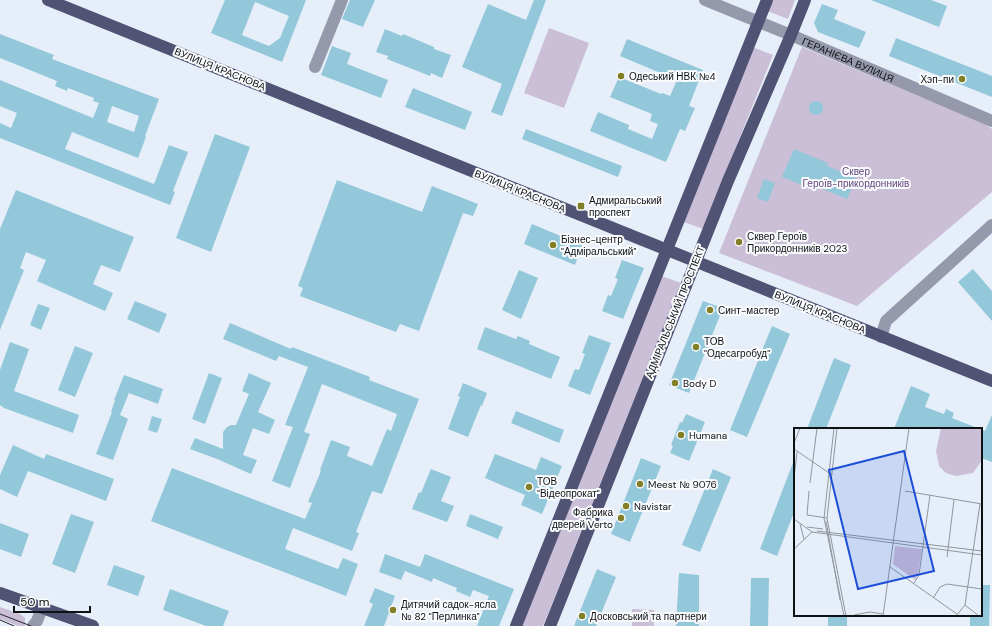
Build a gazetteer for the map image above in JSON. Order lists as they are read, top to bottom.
{
  "streets": {
    "main road": ["ВУЛИЦЯ КРАСНОВА", "АДМІРАЛЬСЬКИЙ ПРОСПЕКТ"],
    "street": ["ГЕРАНІЄВА ВУЛИЦЯ"]
  },
  "crossings": [
    ["ГЕРАНІЄВА ВУЛИЦЯ", "АДМІРАЛЬСЬКИЙ ПРОСПЕКТ"],
    ["ВУЛИЦЯ КРАСНОВА", "АДМІРАЛЬСЬКИЙ ПРОСПЕКТ"]
  ],
  "parks": ["Сквер Героїв-прикордонників"],
  "places": {
    "other": [
      "Одеський НВК №4",
      "Хэп-пи",
      "Сквер Героїв Прикордонників 2023",
      "Бізнес-центр \"Адміральський\"",
      "Синт-мастер",
      "ТОВ \"Одесагробуд\"",
      "Body D",
      "Humana",
      "Meest № 9076",
      "ТОВ \"Відеопрокат\"",
      "Navistar",
      "Фабрика дверей Verto",
      "Дитячий садок-ясла № 82 \"Перлинка\"",
      "Досковський та партнери"
    ],
    "transit": ["Адмиральський проспект"]
  },
  "scale_bar": "50 m"
}
